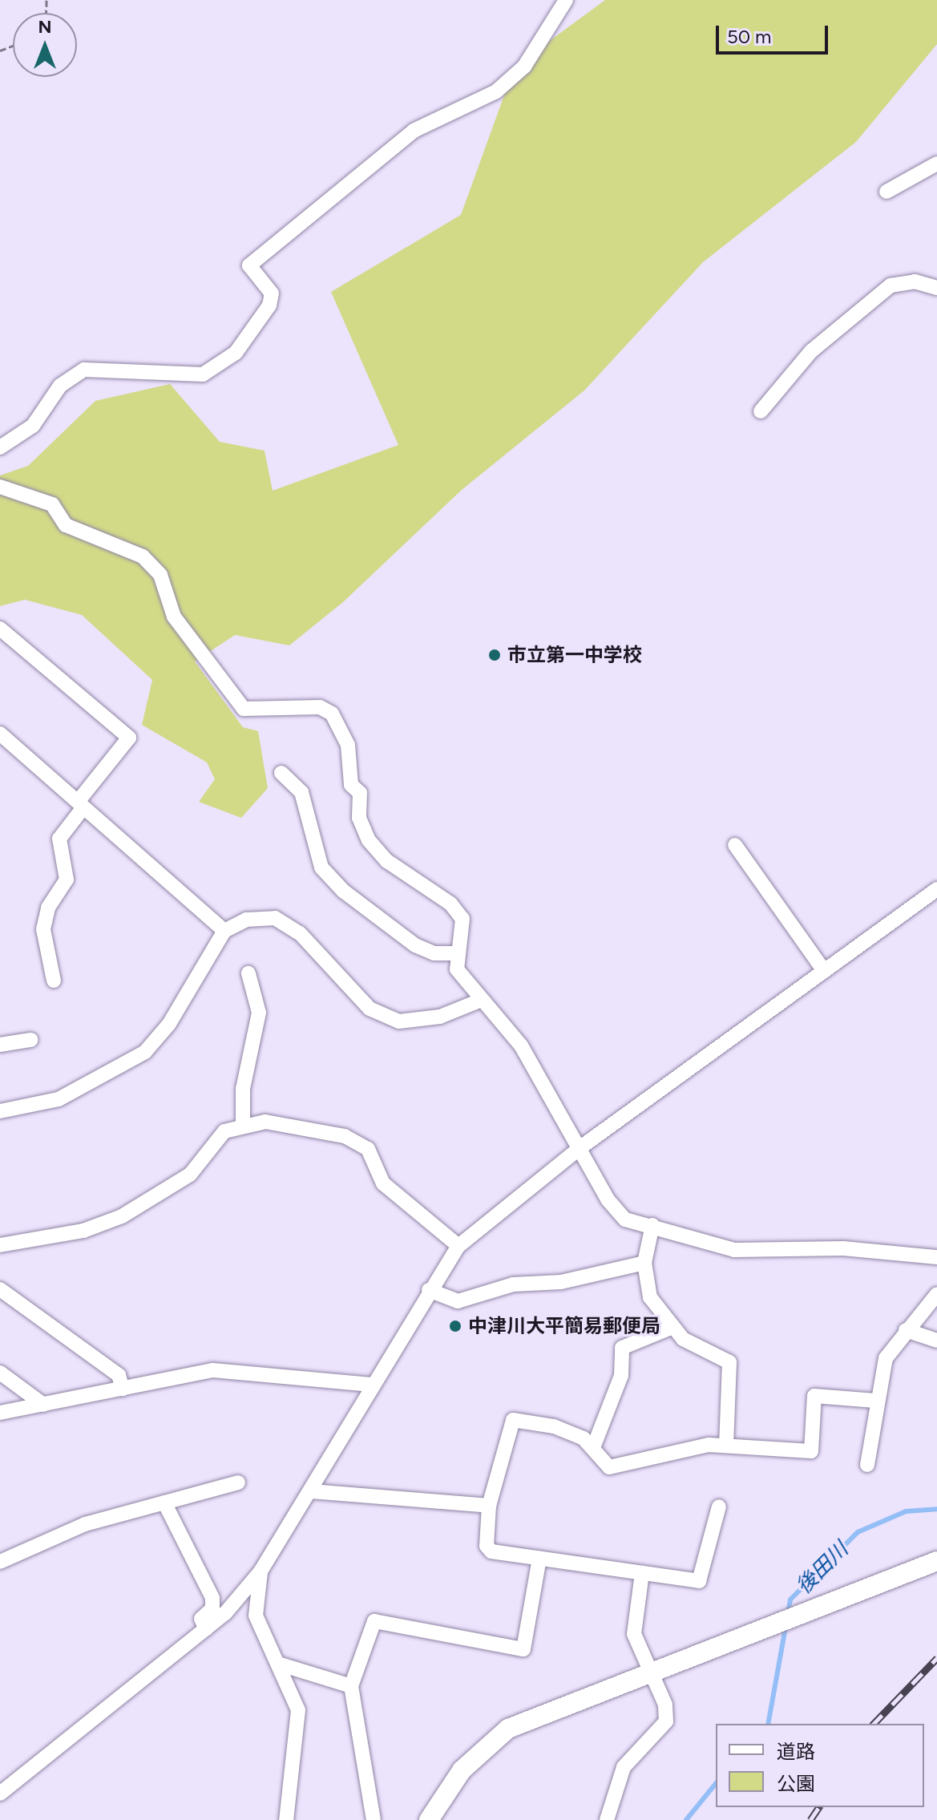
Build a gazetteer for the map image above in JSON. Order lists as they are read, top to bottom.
{
  "water": ["後田川"],
  "places": ["市立第一中学校", "中津川大平簡易郵便局"],
  "legend": ["道路", "公園"],
  "scale_bar": "50 m",
  "north": "top"
}
